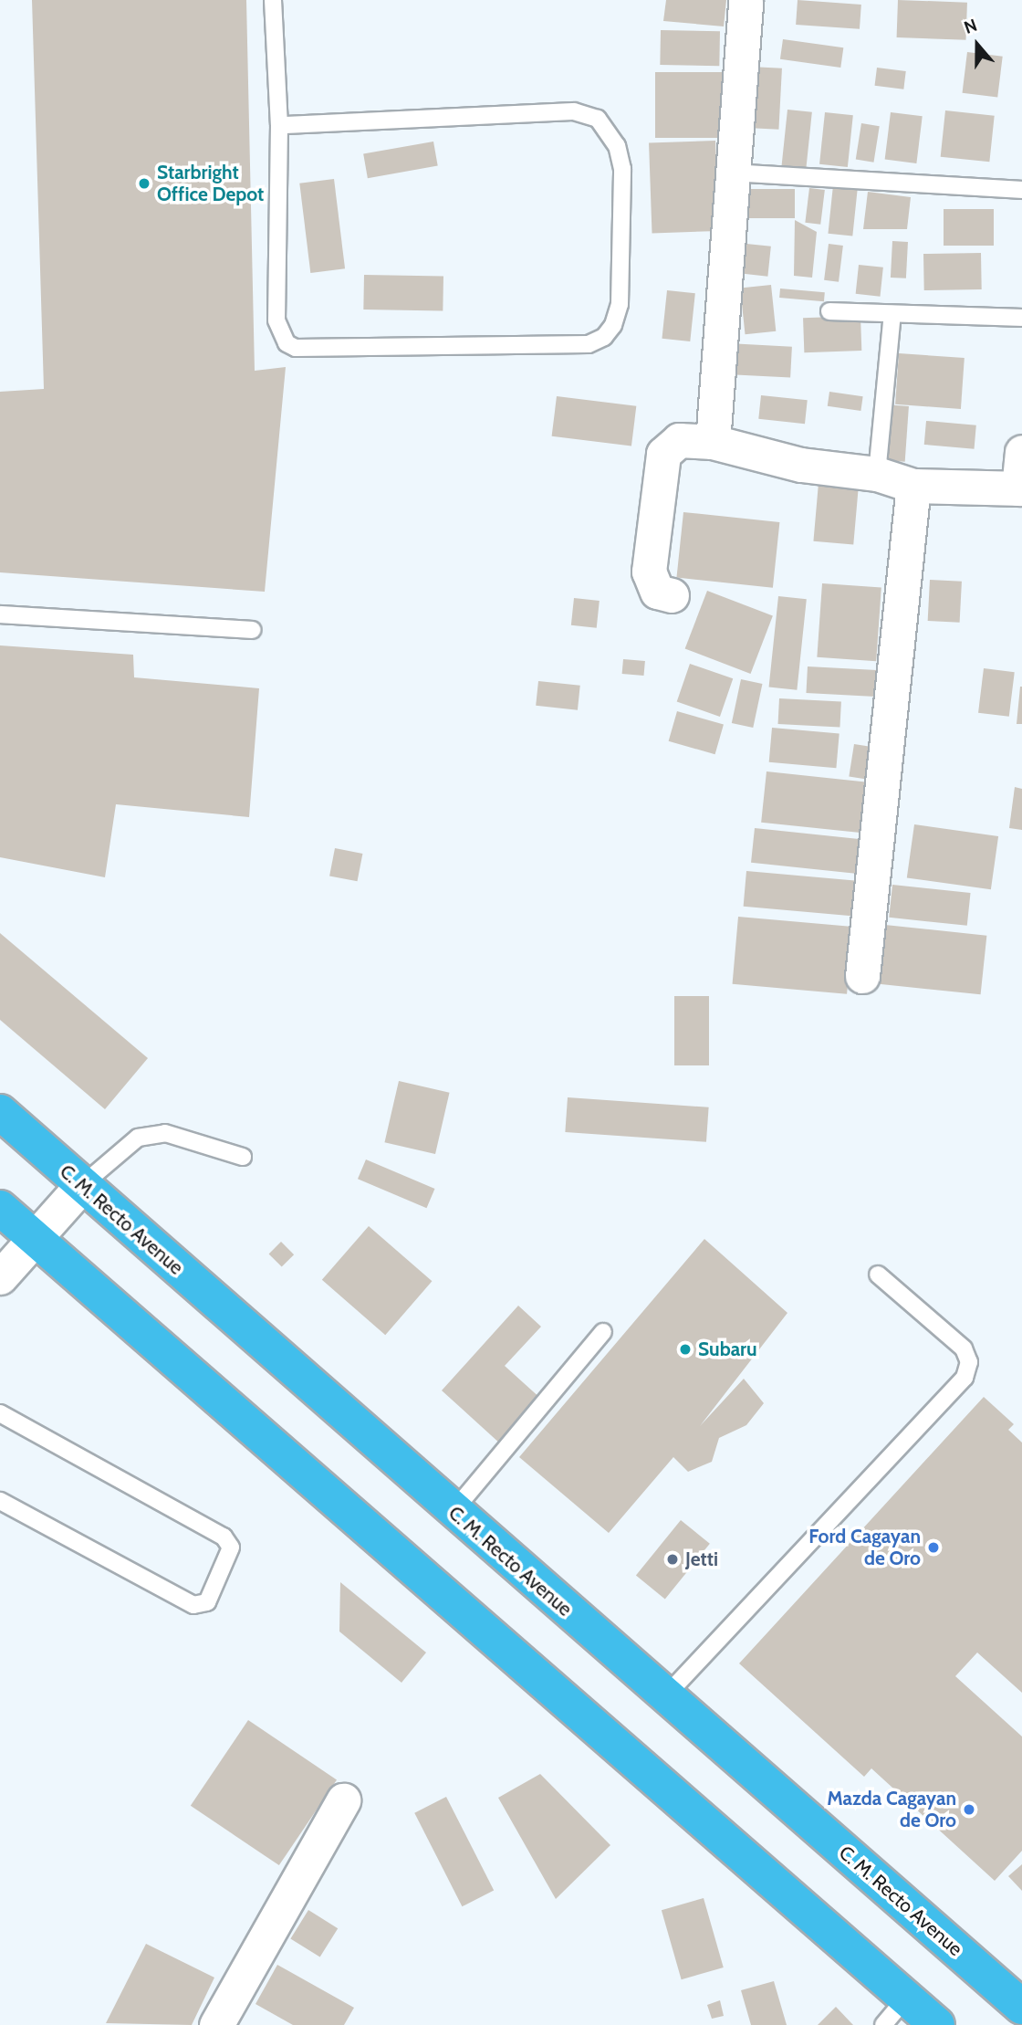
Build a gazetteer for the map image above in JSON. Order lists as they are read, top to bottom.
{
  "streets": {
    "highway": ["C. M. Recto Avenue"]
  },
  "places": [
    "Starbright Office Depot",
    "Subaru",
    "Ford Cagayan de Oro",
    "Jetti",
    "Mazda Cagayan de Oro"
  ],
  "north": "top"
}
